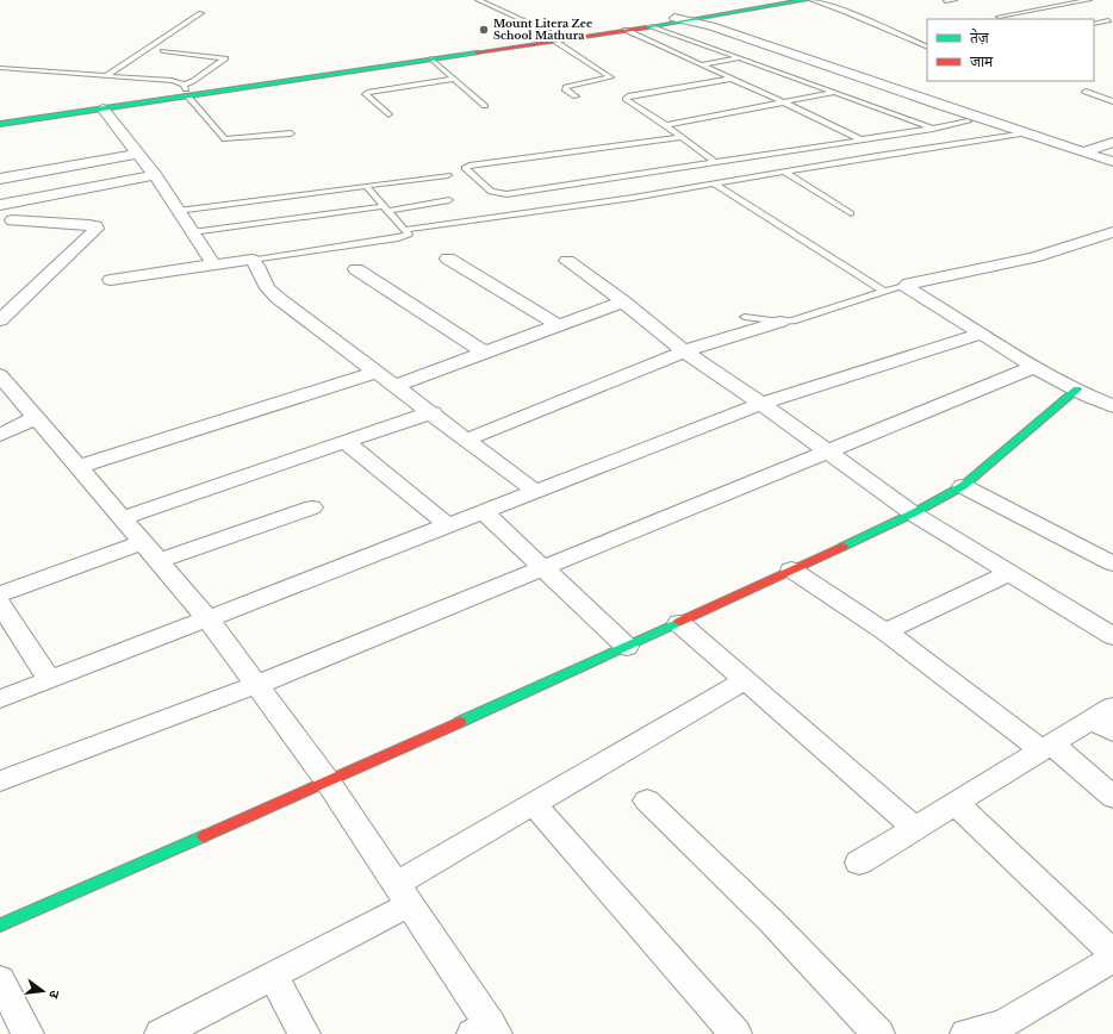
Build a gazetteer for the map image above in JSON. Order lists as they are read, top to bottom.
{
  "places": ["Mount Litera Zee School Mathura"],
  "legend": ["तेज़", "जाम"],
  "north": "right"
}
